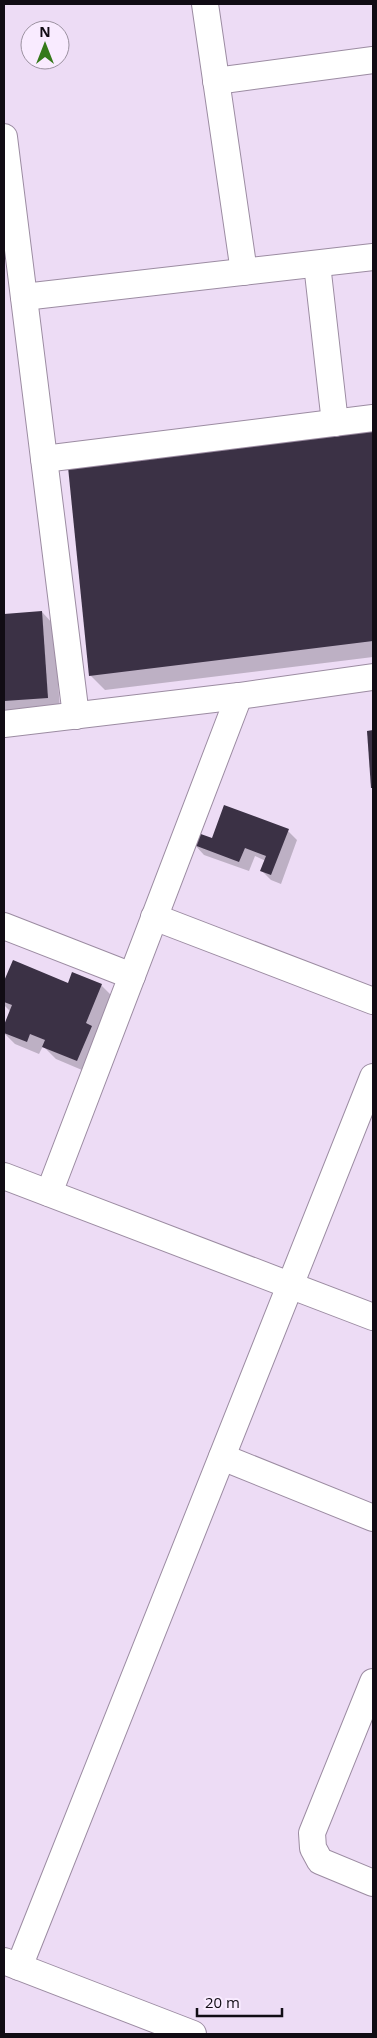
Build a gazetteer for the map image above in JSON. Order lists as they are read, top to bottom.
{
  "scale_bar": "20 m",
  "north": "top"
}
